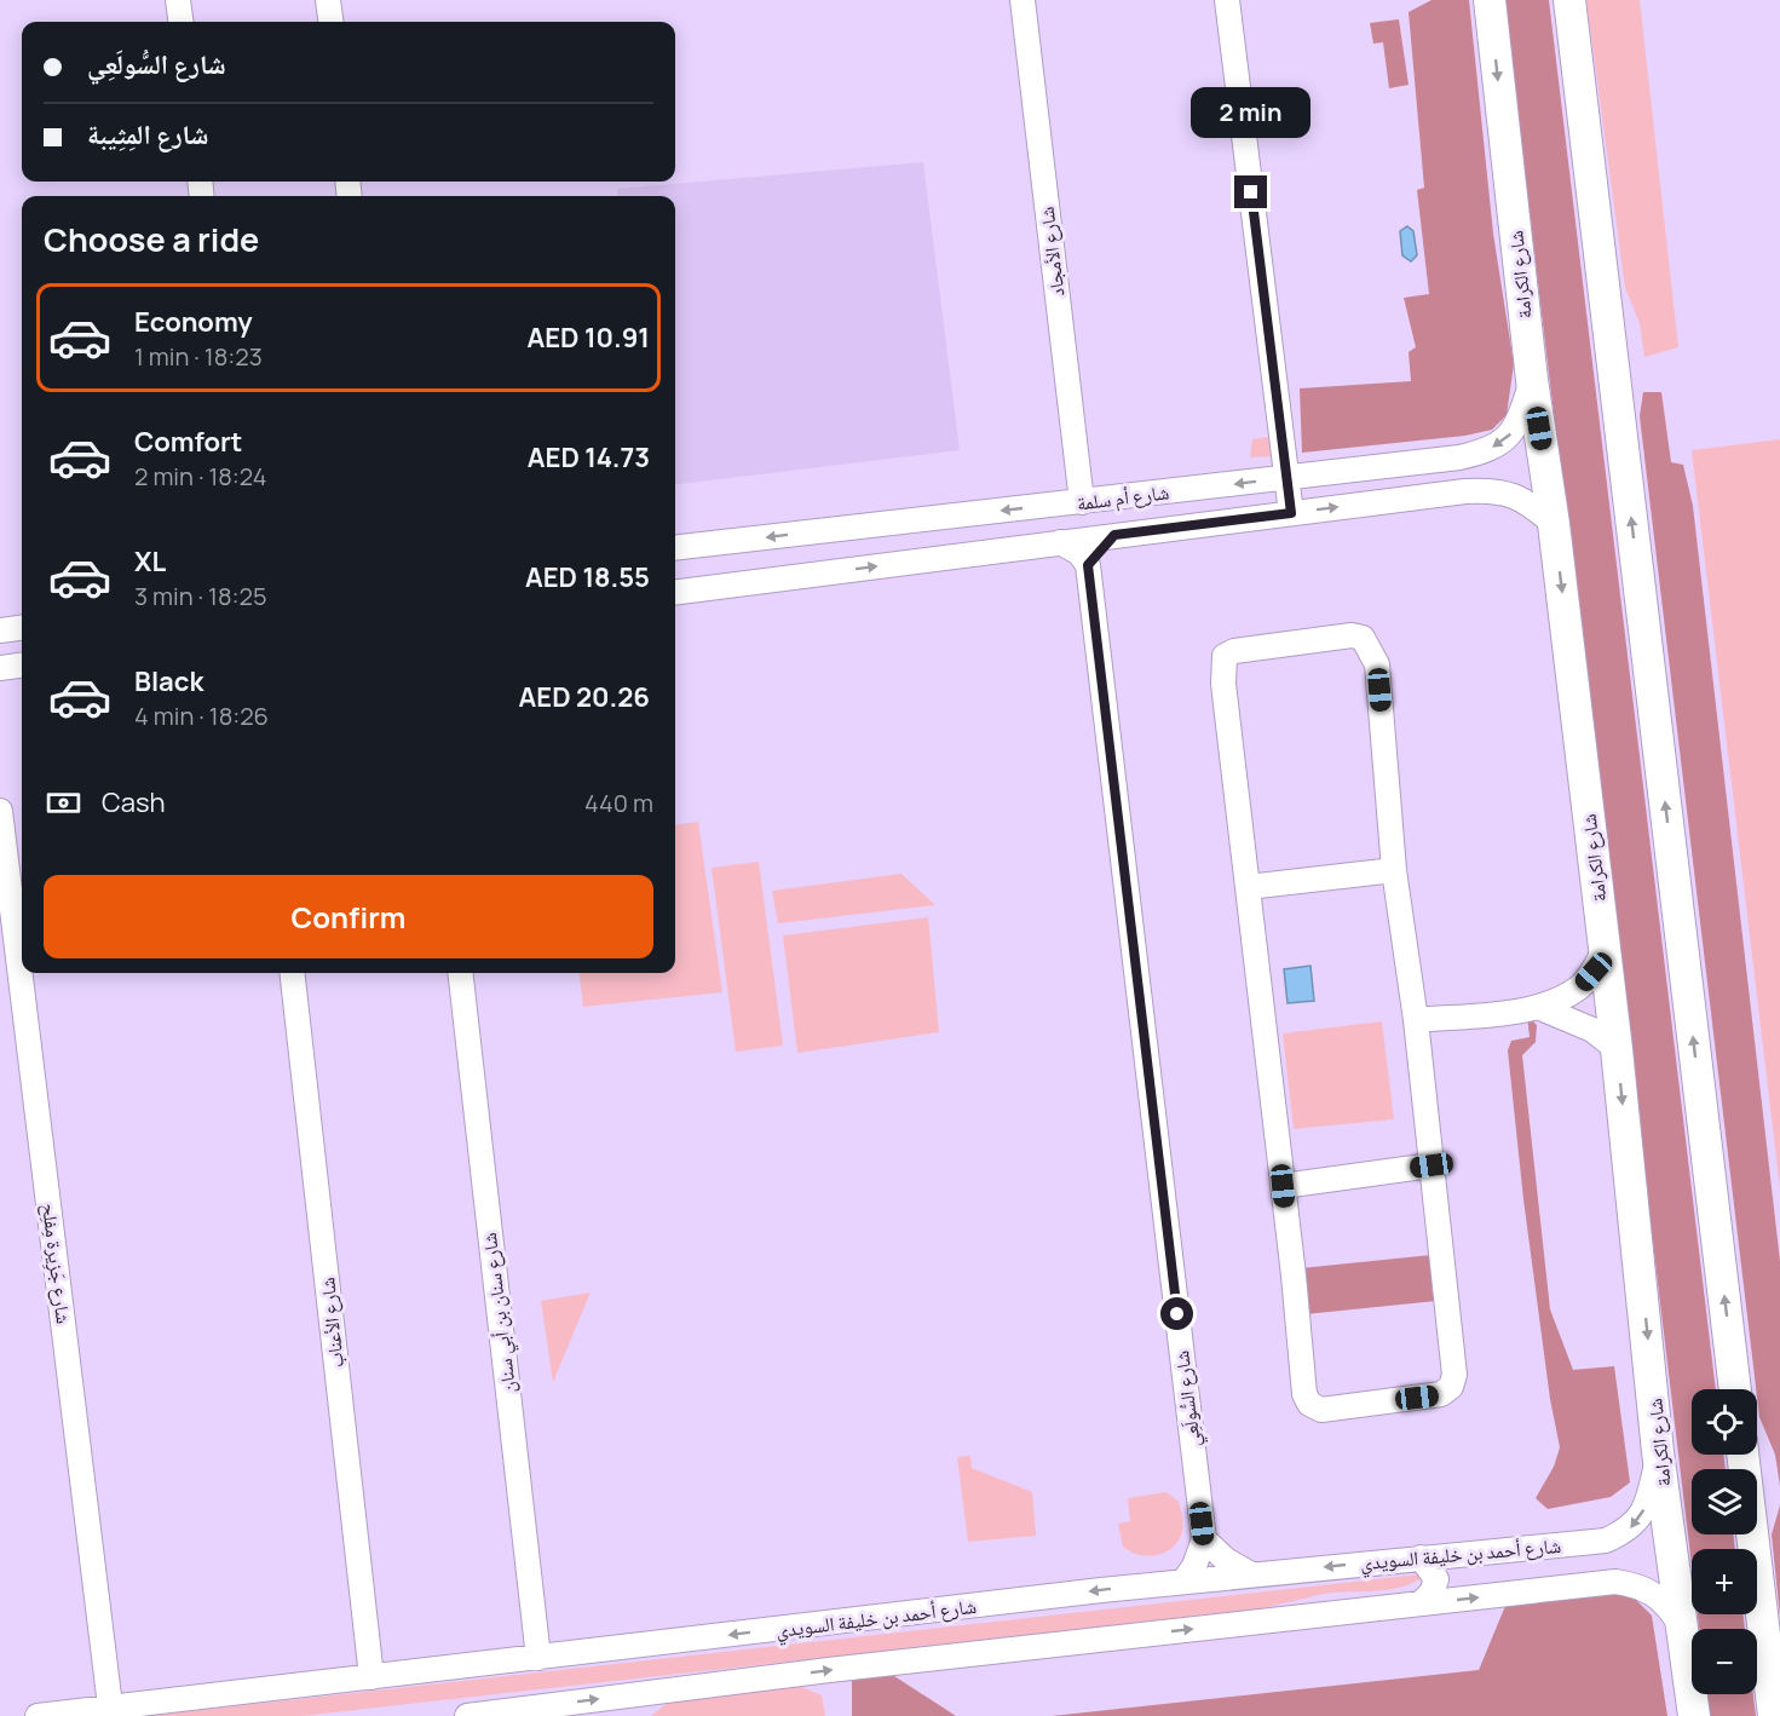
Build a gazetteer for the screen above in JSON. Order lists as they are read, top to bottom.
{
  "streets": {
    "main road": ["شارع الكرامة"],
    "street": [
      "شارع الأمجاد",
      "شارع أم سلمة",
      "شارع جَزِيرة مِفلِح",
      "شارع سنان بن أبي سنان",
      "شارع الأعناب",
      "شارع السُّولَعِي",
      "شارع أحمد بن خليفة السويدي"
    ]
  },
  "crossings": [
    ["شارع الأمجاد", "شارع أم سلمة"],
    ["شارع الكرامة", "شارع أم سلمة"],
    ["شارع الكرامة", "شارع أحمد بن خليفة السويدي"],
    ["شارع جَزِيرة مِفلِح", "شارع أحمد بن خليفة السويدي"],
    ["شارع سنان بن أبي سنان", "شارع أحمد بن خليفة السويدي"],
    ["شارع الأعناب", "شارع أحمد بن خليفة السويدي"]
  ],
  "page": {
    "banner": ["شارع السُّولَعِي", "شارع المِثِيبة"],
    "bubble": "2 min",
    "heading": "Choose a ride",
    "list": [
      {
        "name": "Economy",
        "note": "1 min · 18:23",
        "value": "AED 10.91"
      },
      {
        "name": "Comfort",
        "note": "2 min · 18:24",
        "value": "AED 14.73"
      },
      {
        "name": "XL",
        "note": "3 min · 18:25",
        "value": "AED 18.55"
      },
      {
        "name": "Black",
        "note": "4 min · 18:26",
        "value": "AED 20.26"
      }
    ],
    "pay": ["Cash", "440 m"],
    "buttons": "Confirm",
    "map_buttons": ["+", "−"]
  }
}
